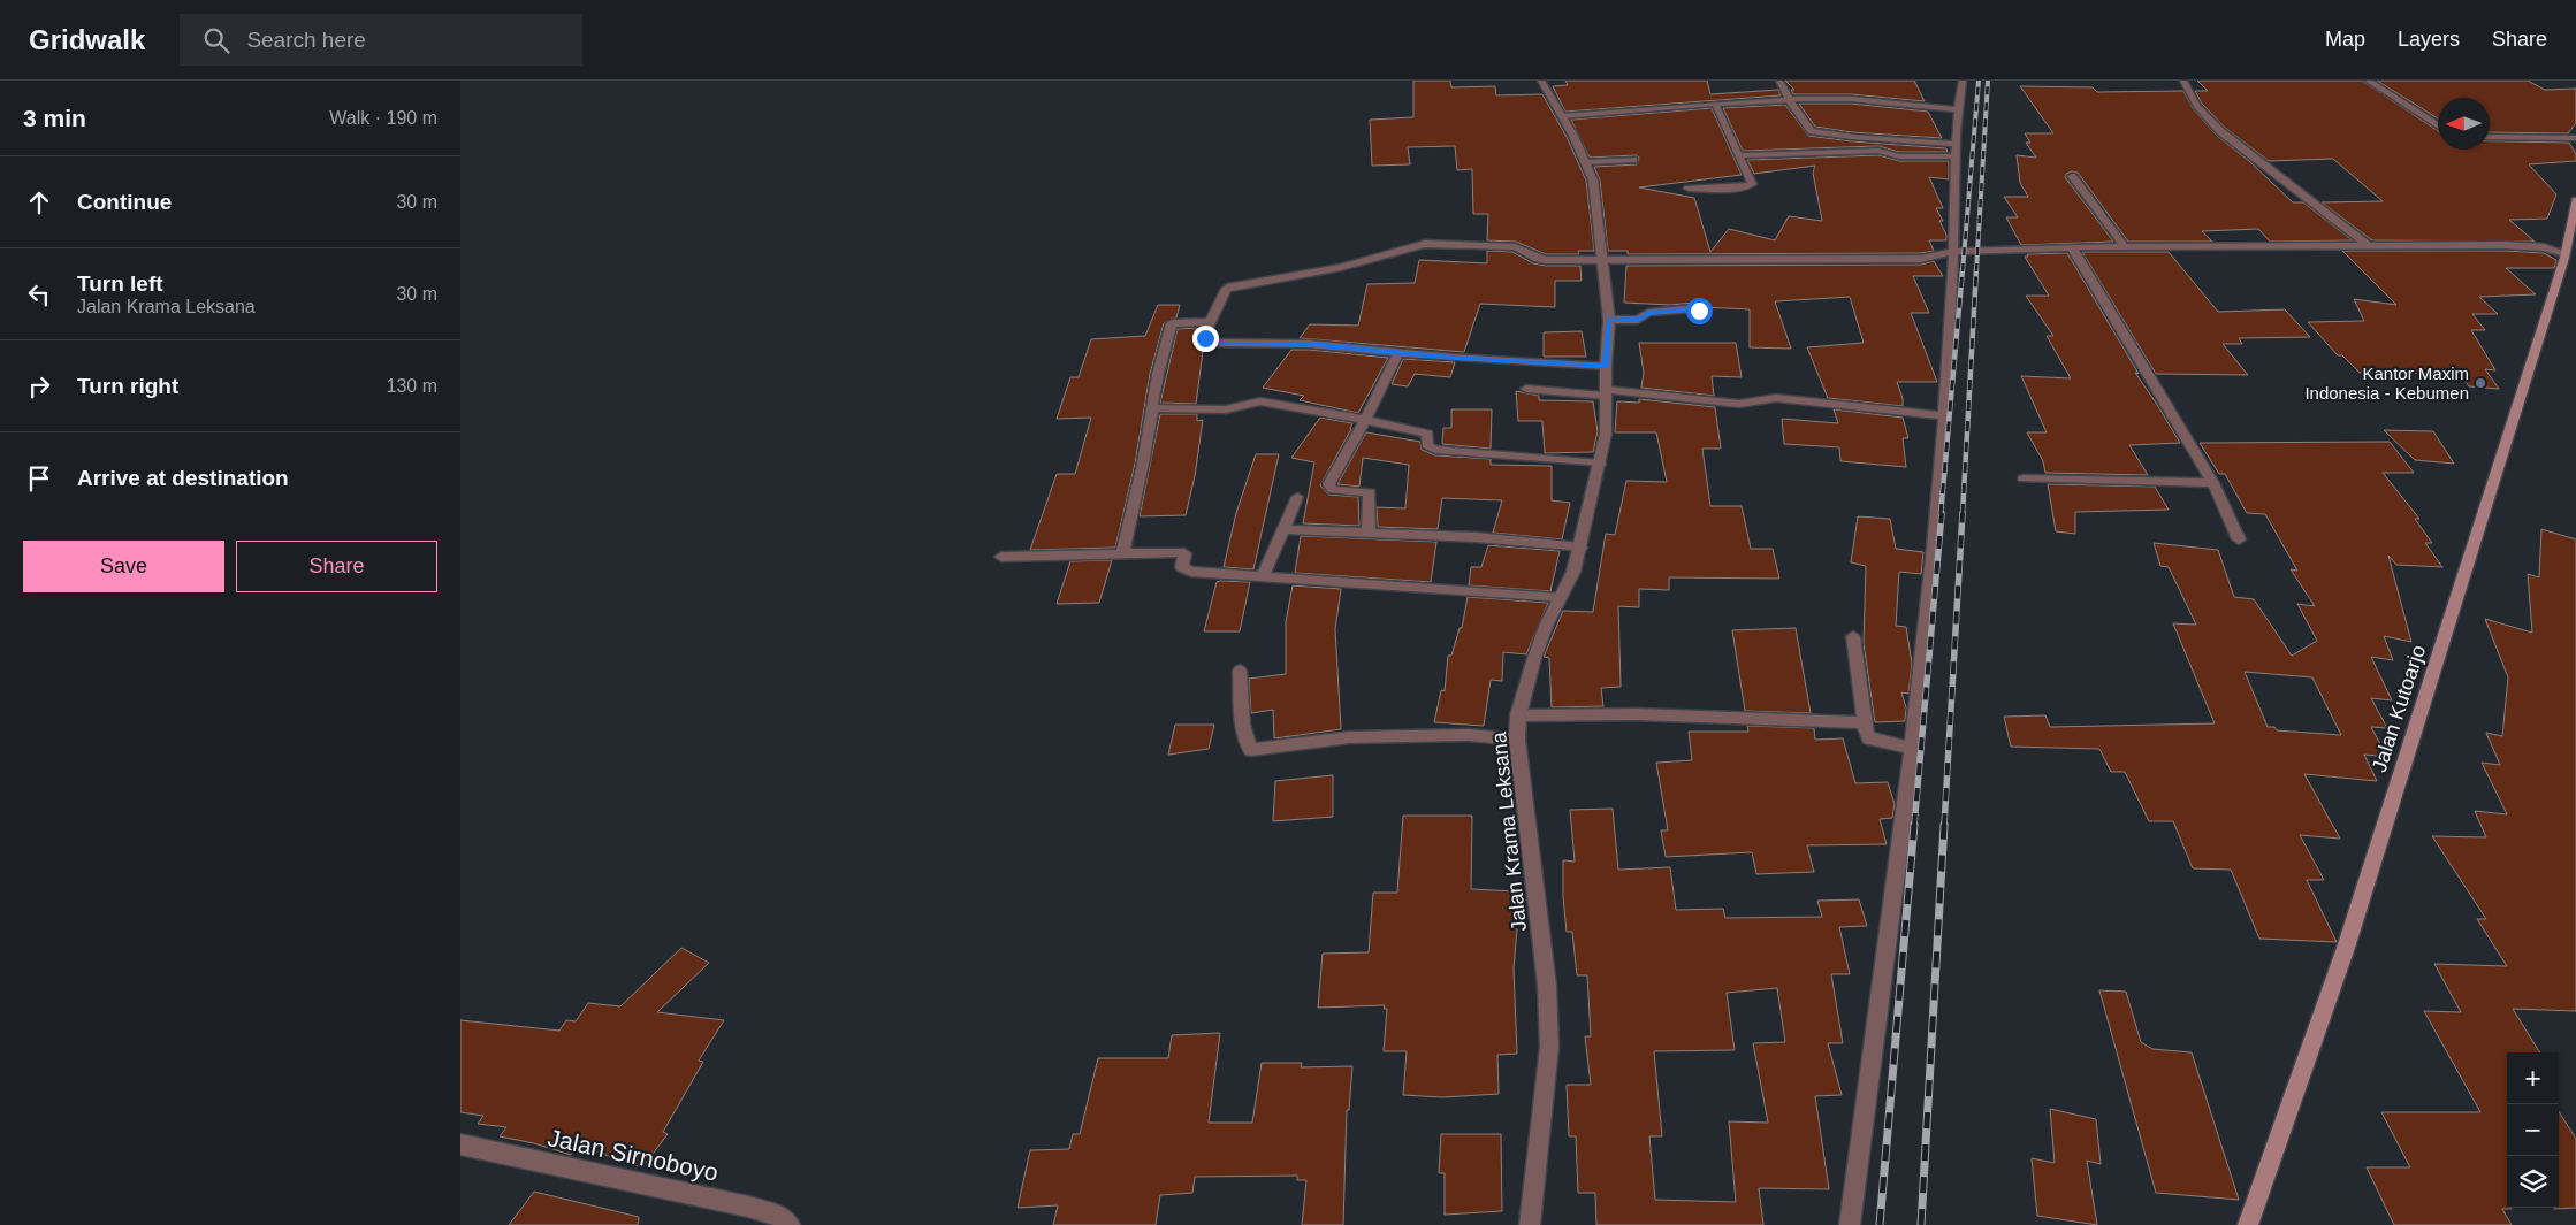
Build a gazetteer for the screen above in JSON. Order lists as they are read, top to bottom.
{
  "streets": {
    "main road": ["Jalan Kutoarjo"],
    "street": ["Jalan Krama Leksana", "Jalan Sirnoboyo"]
  },
  "places": ["Kantor Maxim Indonesia - Kebumen"],
  "north": "left",
  "page": {
    "header": "Gridwalk",
    "search": "Search here",
    "nav": ["Map", "Layers", "Share"],
    "heading": ["3 min", "Walk · 190 m"],
    "list": [
      ["Continue", "30 m"],
      ["Turn left", "Jalan Krama Leksana", "30 m"],
      ["Turn right", "130 m"],
      "Arrive at destination"
    ],
    "buttons": ["Save", "Share"],
    "map_buttons": ["+", "−"]
  }
}
